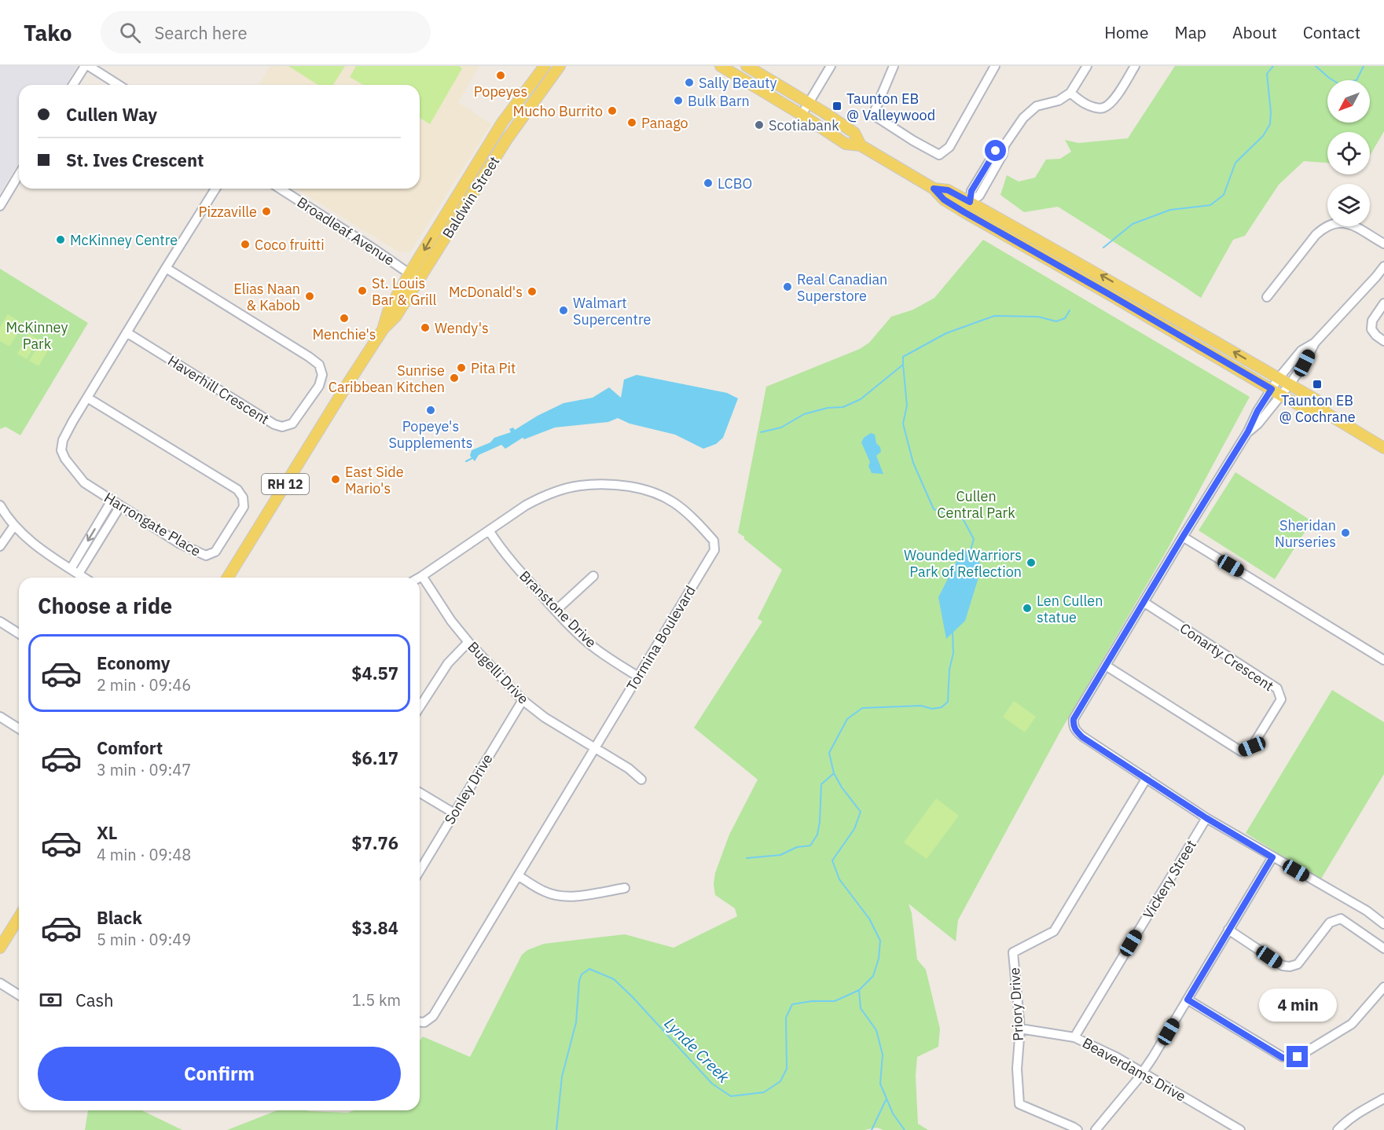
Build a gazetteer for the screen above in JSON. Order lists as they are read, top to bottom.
{
  "streets": {
    "main road": ["Baldwin Street", "RH 12"],
    "street": [
      "Broadleaf Avenue",
      "Haverhill Crescent",
      "Harrongate Place",
      "Branstone Drive",
      "Tormina Boulevard",
      "Conarty Crescent",
      "Bugelli Drive",
      "Sonley Drive",
      "Vickery Street",
      "Priory Drive",
      "Beaverdams Drive"
    ]
  },
  "crossings": [
    ["Baldwin Street", "Broadleaf Avenue"],
    ["Haverhill Crescent", "Harrongate Place"],
    ["Branstone Drive", "Tormina Boulevard"],
    ["Tormina Boulevard", "Bugelli Drive"],
    ["Bugelli Drive", "Sonley Drive"],
    ["Vickery Street", "Beaverdams Drive"],
    ["Priory Drive", "Beaverdams Drive"]
  ],
  "water": ["Lynde Creek"],
  "parks": ["McKinney Park", "Cullen Central Park"],
  "places": {
    "other": [
      "Popeyes",
      "Sally Beauty",
      "Bulk Barn",
      "Mucho Burrito",
      "Panago",
      "Scotiabank",
      "LCBO",
      "Pizzaville",
      "McKinney Centre",
      "Coco fruitti",
      "Real Canadian Superstore",
      "St. Louis Bar & Grill",
      "McDonald's",
      "Elias Naan & Kabob",
      "Walmart Supercentre",
      "Menchie's",
      "Wendy's",
      "Pita Pit",
      "Sunrise Caribbean Kitchen",
      "Popeye's Supplements",
      "East Side Mario's",
      "Sheridan Nurseries",
      "Wounded Warriors Park of Reflection",
      "Len Cullen statue"
    ],
    "transit": ["Taunton EB @ Valleywood", "Taunton EB @ Cochrane"]
  },
  "north": "bottom left",
  "page": {
    "header": "Tako",
    "search": "Search here",
    "nav": [
      "Home",
      "Map",
      "About",
      "Contact"
    ],
    "banner": ["Cullen Way", "St. Ives Crescent"],
    "heading": "Choose a ride",
    "list": [
      {
        "name": "Economy",
        "note": "2 min · 09:46",
        "value": "$4.57"
      },
      {
        "name": "Comfort",
        "note": "3 min · 09:47",
        "value": "$6.17"
      },
      {
        "name": "XL",
        "note": "4 min · 09:48",
        "value": "$7.76"
      },
      {
        "name": "Black",
        "note": "5 min · 09:49",
        "value": "$3.84"
      }
    ],
    "pay": ["Cash", "1.5 km"],
    "bubble": "4 min",
    "buttons": "Confirm"
  }
}
